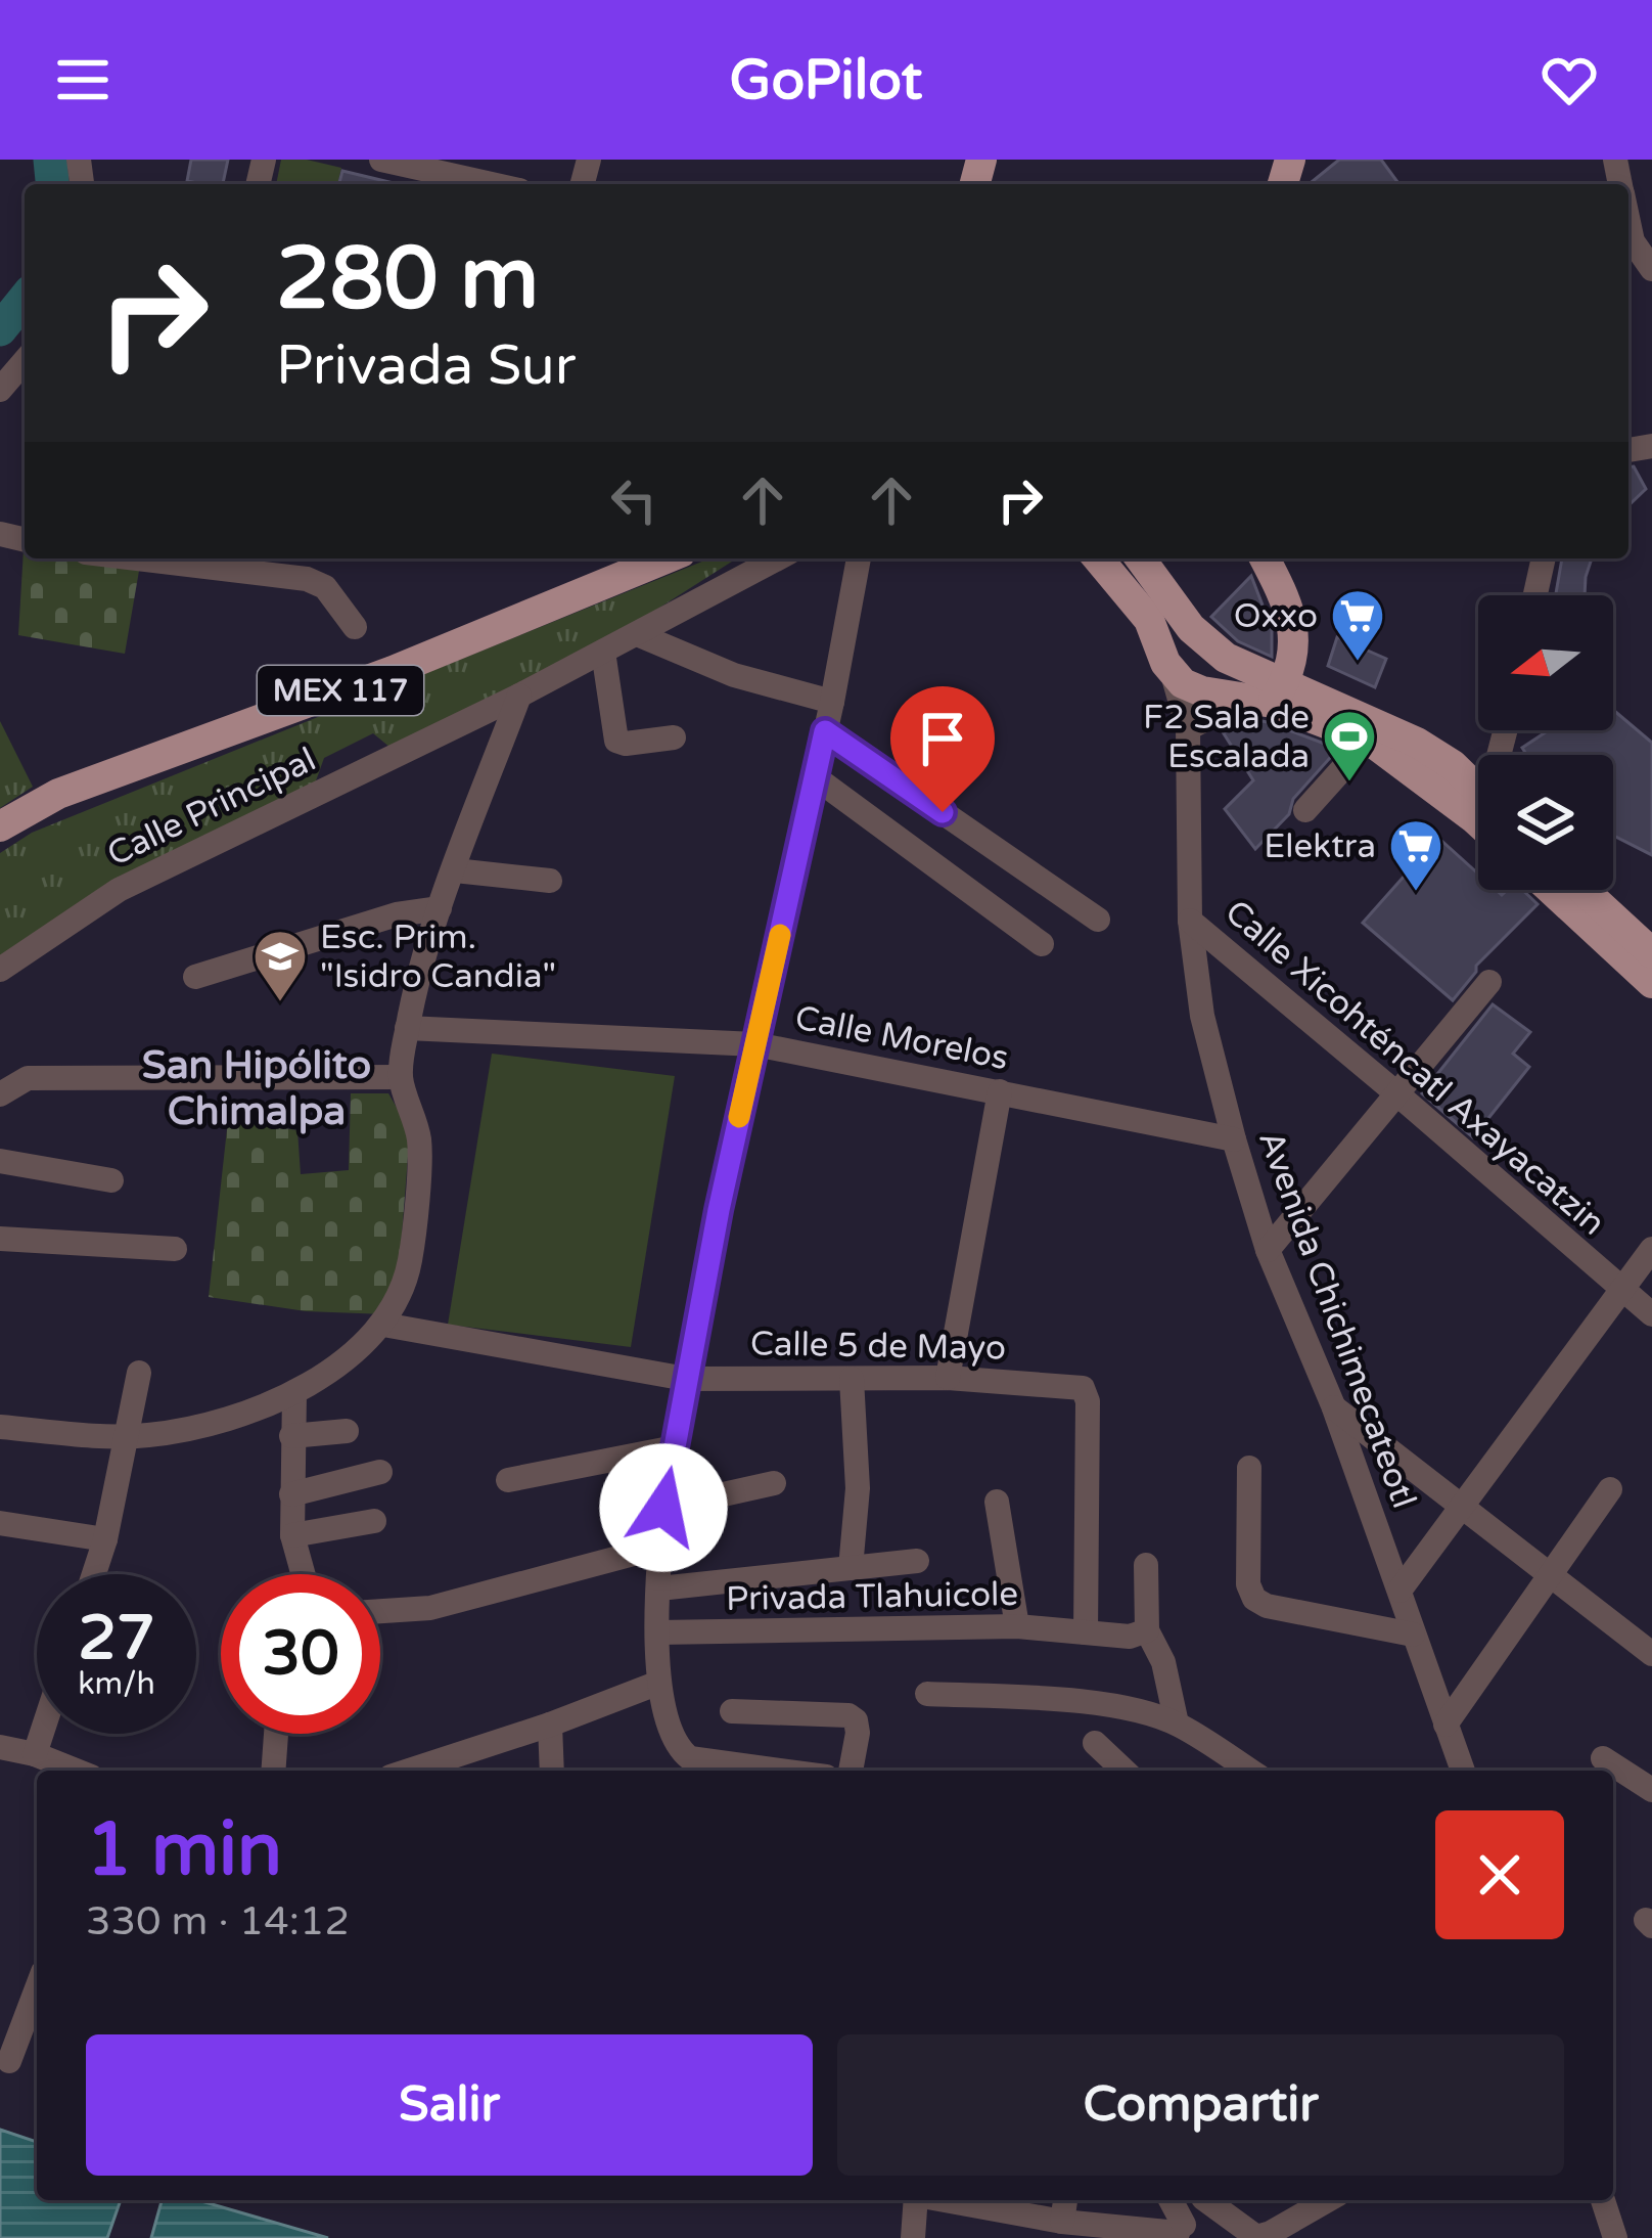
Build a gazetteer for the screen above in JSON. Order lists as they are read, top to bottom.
{
  "streets": {
    "main road": ["MEX 117"],
    "street": [
      "Calle Principal",
      "Calle Morelos",
      "Calle Xicohténcatl Axayacatzin",
      "Avenida Chichimecateotl",
      "Calle 5 de Mayo",
      "Privada Tlahuicole"
    ]
  },
  "crossings": [
    ["Calle Morelos", "Avenida Chichimecateotl"],
    ["Calle Xicohténcatl Axayacatzin", "Avenida Chichimecateotl"],
    ["Calle 5 de Mayo", "Privada Tlahuicole"]
  ],
  "districts": ["San Hipólito Chimalpa"],
  "places": {
    "supermarket": ["Oxxo", "Elektra"],
    "sports": ["F2 Sala de Escalada"],
    "school or university": ["Esc. Prim. \"Isidro Candia\""]
  },
  "north": "left",
  "page": {
    "header": "GoPilot",
    "turn": ["280 m", "Privada Sur"],
    "speed": "27 km/h",
    "limit": "30",
    "heading": ["1 min", "330 m · 14:12"],
    "buttons": ["Salir", "Compartir"]
  }
}
